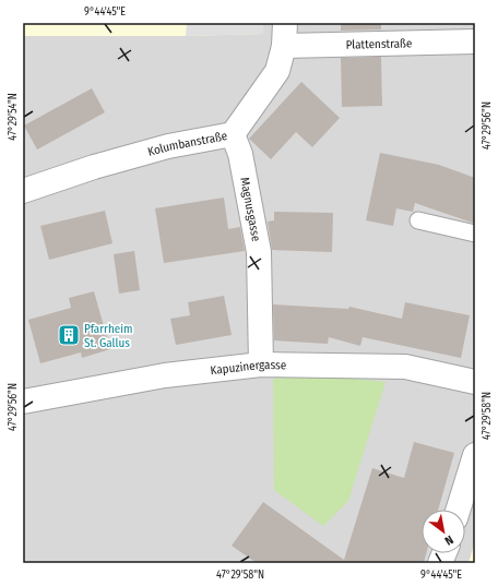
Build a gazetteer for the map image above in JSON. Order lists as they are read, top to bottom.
{
  "streets": {
    "street": [
      "Plattenstraße",
      "Kolumbanstraße",
      "Magnusgasse",
      "Kapuzinergasse"
    ]
  },
  "crossings": [
    ["Plattenstraße", "Kolumbanstraße"],
    ["Kolumbanstraße", "Magnusgasse"],
    ["Magnusgasse", "Kapuzinergasse"]
  ],
  "places": {
    "building": ["Pfarrheim St. Gallus"]
  },
  "north": "bottom right",
  "coordinates": [
    "9°44'45\"E",
    "47°29'54\"N",
    "47°29'56\"N",
    "47°29'58\"N"
  ]
}
